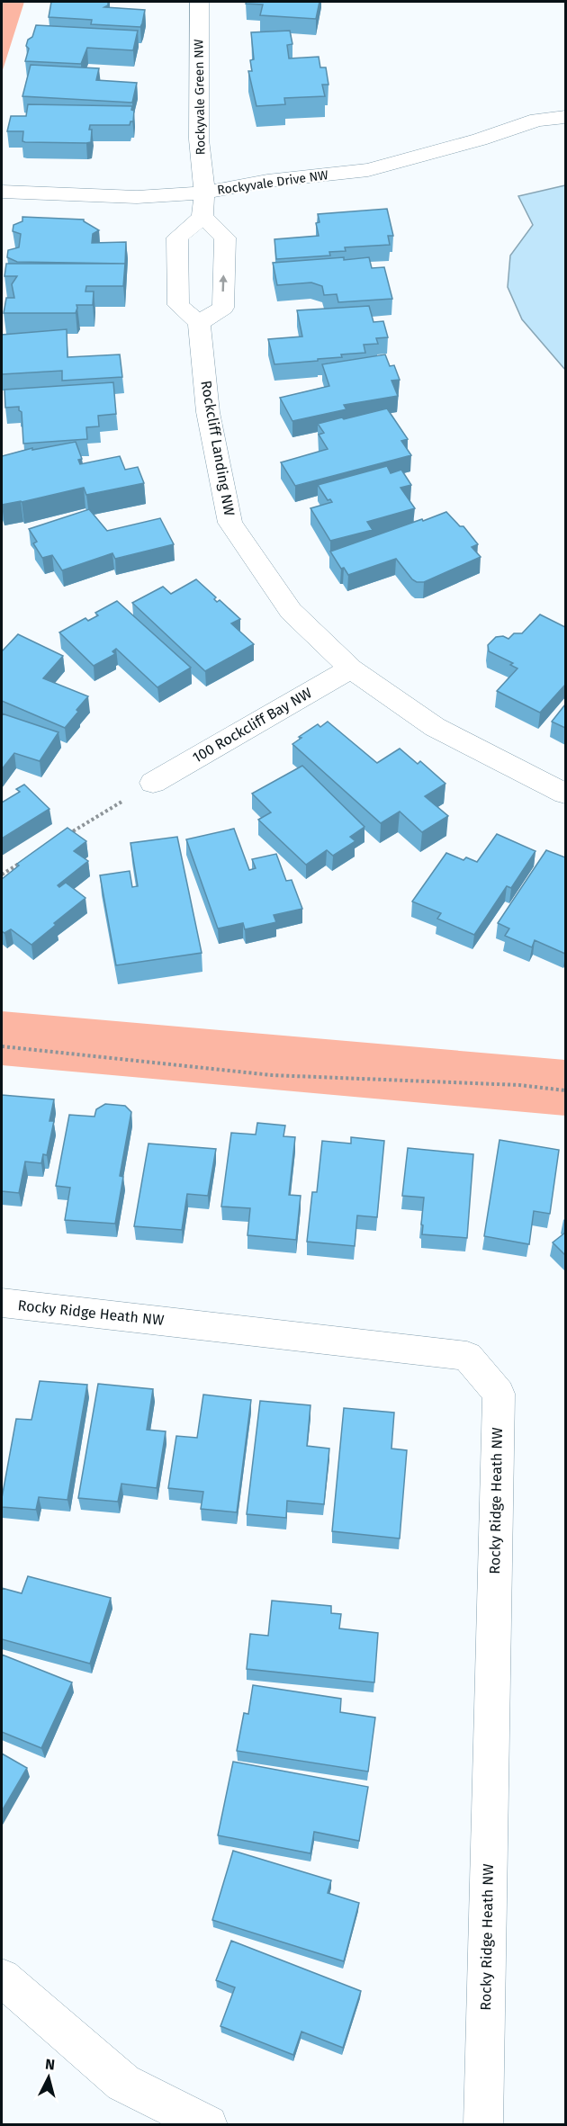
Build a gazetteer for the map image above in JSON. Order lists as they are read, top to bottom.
{
  "streets": {
    "street": [
      "Rockyvale Green NW",
      "Rockyvale Drive NW",
      "Rockcliff Landing NW",
      "100 Rockcliff Bay NW",
      "Rocky Ridge Heath NW"
    ]
  },
  "crossings": [
    ["Rockyvale Green NW", "Rockyvale Drive NW"],
    ["Rockcliff Landing NW", "100 Rockcliff Bay NW"]
  ],
  "north": "top"
}
